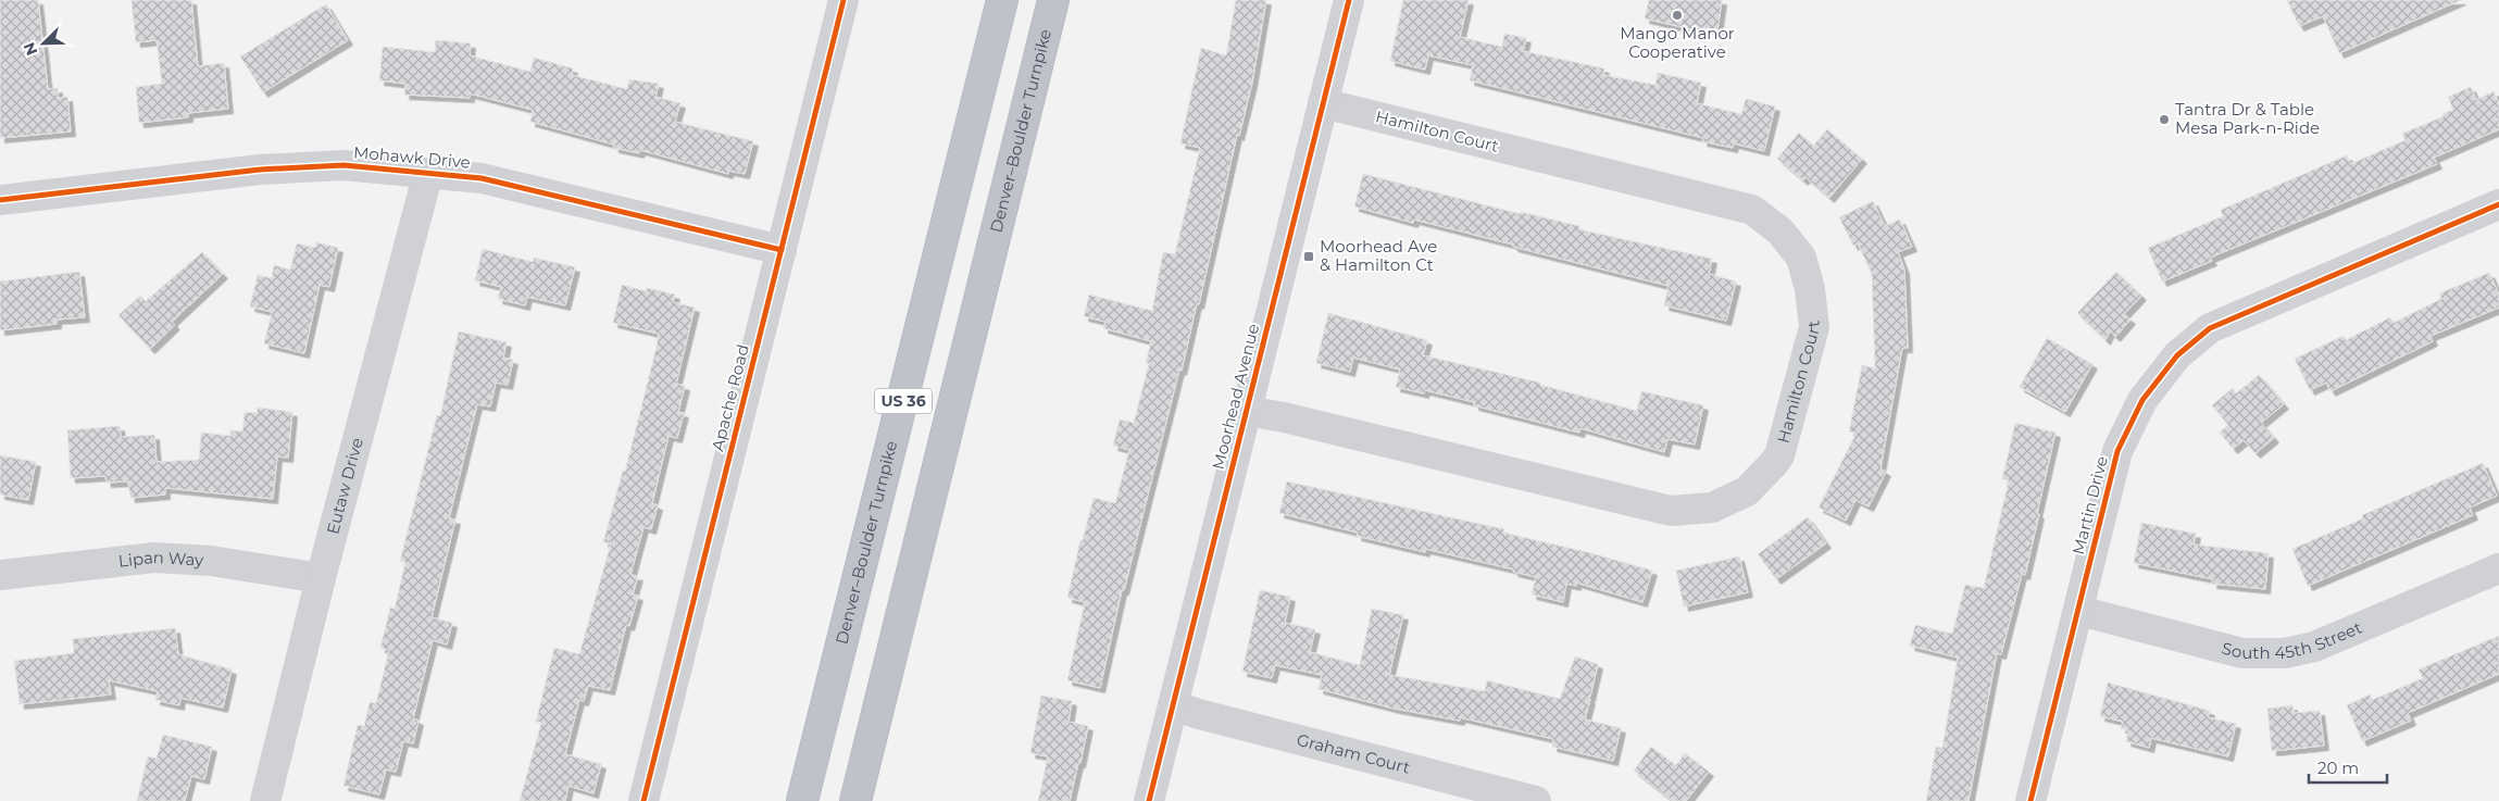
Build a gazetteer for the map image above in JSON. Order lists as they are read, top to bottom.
{
  "streets": {
    "highway": ["Denver–Boulder Turnpike", "US 36"],
    "street": [
      "Hamilton Court",
      "Mohawk Drive",
      "Moorhead Avenue",
      "Apache Road",
      "Eutaw Drive",
      "Martin Drive",
      "Lipan Way",
      "South 45th Street",
      "Graham Court"
    ]
  },
  "crossings": [
    ["Hamilton Court", "Moorhead Avenue"],
    ["Mohawk Drive", "Apache Road"],
    ["Mohawk Drive", "Eutaw Drive"],
    ["Moorhead Avenue", "Graham Court"],
    ["Eutaw Drive", "Lipan Way"],
    ["Martin Drive", "South 45th Street"]
  ],
  "places": {
    "other": ["Mango Manor Cooperative", "Tantra Dr & Table Mesa Park-n-Ride"],
    "transit": ["Moorhead Ave & Hamilton Ct"]
  },
  "scale_bar": "20 m",
  "north": "bottom left"
}
